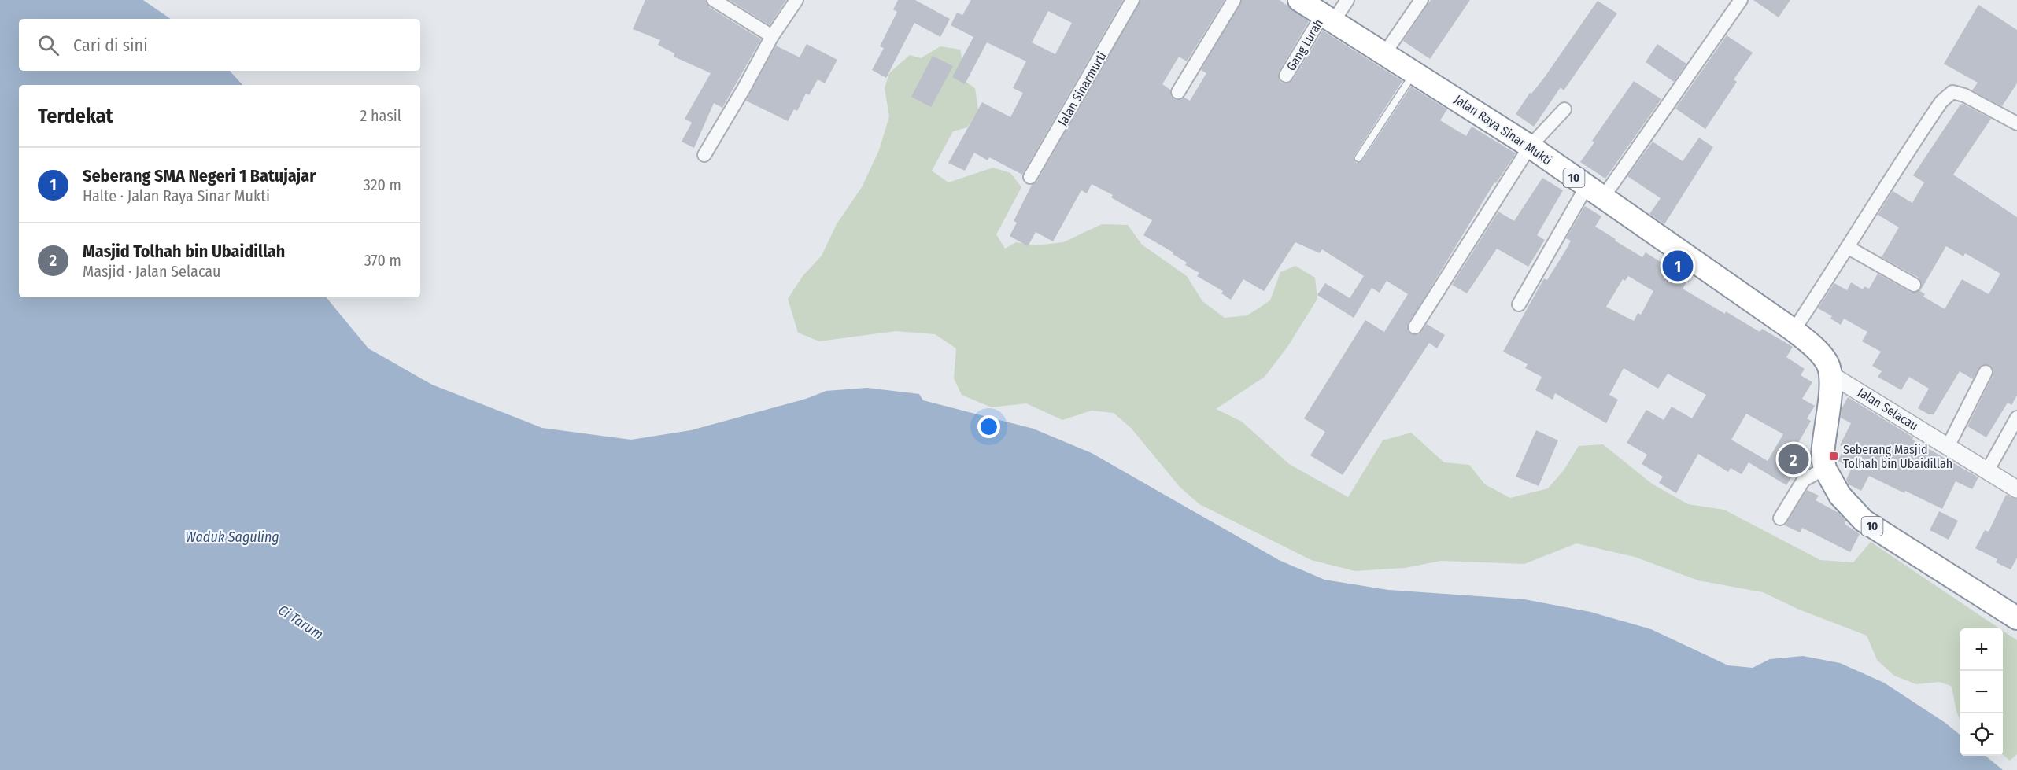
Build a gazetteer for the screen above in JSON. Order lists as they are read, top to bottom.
{
  "streets": {
    "highway": ["Jalan Raya Sinar Mukti", "10"],
    "street": ["Gang Lurah", "Jalan Sinarmurti", "Jalan Selacau"]
  },
  "crossings": [
    ["Gang Lurah", "Jalan Raya Sinar Mukti"],
    ["Jalan Raya Sinar Mukti", "10"],
    ["Jalan Raya Sinar Mukti", "Jalan Selacau"],
    ["10", "Jalan Selacau"]
  ],
  "water": ["Waduk Saguling", "Ci Tarum"],
  "places": {
    "transit": ["Seberang Masjid Tolhah bin Ubaidillah"]
  },
  "page": {
    "search": "Cari di sini",
    "heading": ["Terdekat", "2 hasil"],
    "list": [
      {
        "mark": "1",
        "name": "Seberang SMA Negeri 1 Batujajar",
        "note": "Halte · Jalan Raya Sinar Mukti",
        "value": "320 m"
      },
      {
        "mark": "2",
        "name": "Masjid Tolhah bin Ubaidillah",
        "note": "Masjid · Jalan Selacau",
        "value": "370 m"
      }
    ],
    "pins": ["1", "2"],
    "map_buttons": ["+", "−"]
  }
}
